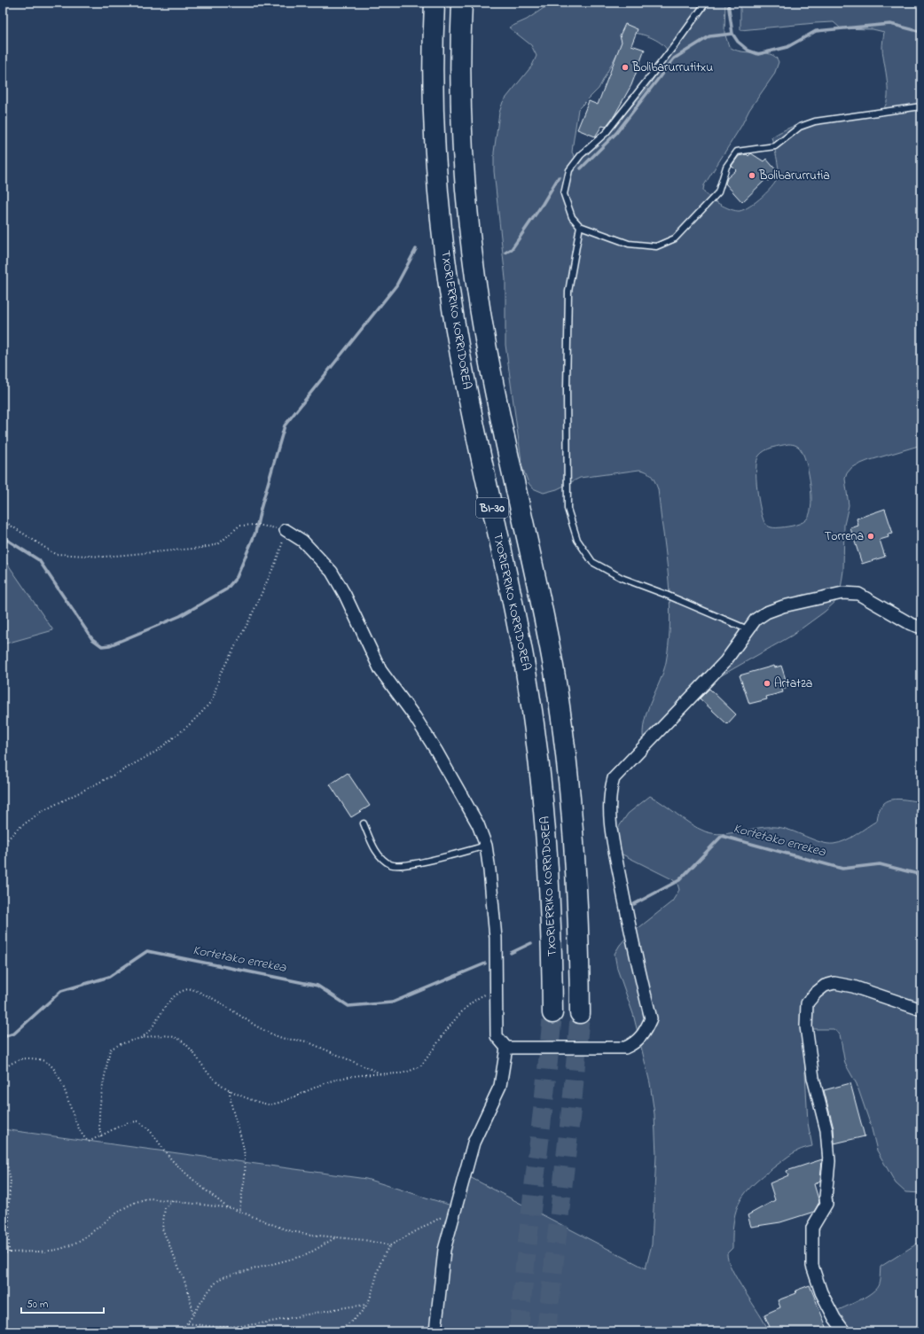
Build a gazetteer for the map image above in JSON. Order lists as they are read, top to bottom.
{
  "streets": {
    "highway": ["TXORIERRIKO KORRIDOREA", "BI-30"]
  },
  "water": ["Kortetako errekea"],
  "places": [
    "Bolibarurrutitxu",
    "Bolibarurrutia",
    "Torrena",
    "Artatza"
  ],
  "scale_bar": "50 m"
}
